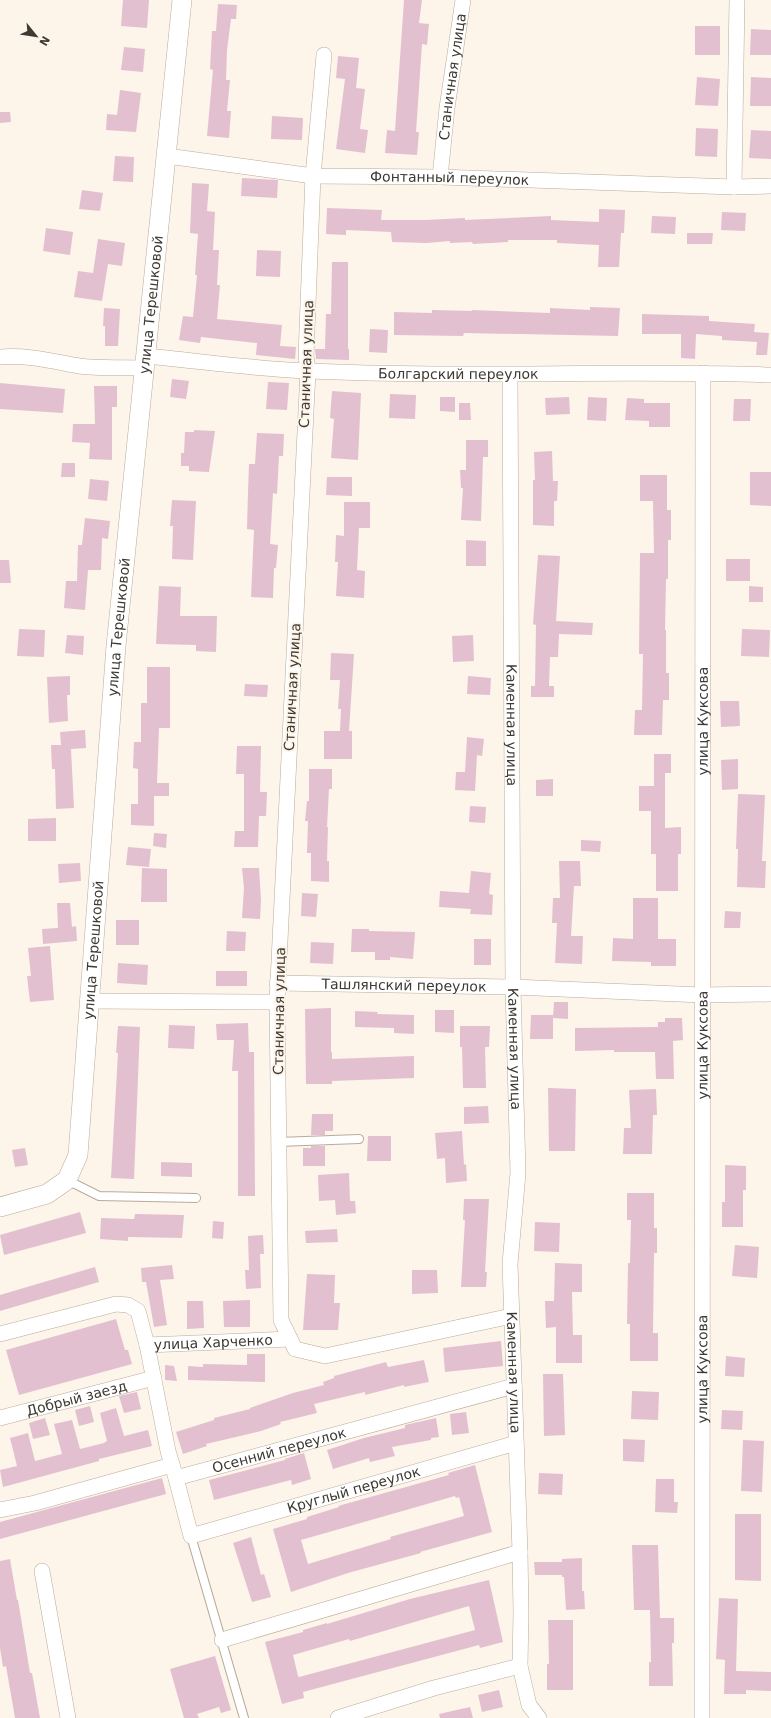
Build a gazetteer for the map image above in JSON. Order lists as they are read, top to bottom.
{
  "streets": {
    "street": [
      "Станичная улица",
      "Фонтанный переулок",
      "улица Терешковой",
      "Болгарский переулок",
      "улица Куксова",
      "Каменная улица",
      "Ташлянский переулок",
      "улица Харченко",
      "Добрый заезд",
      "Осенний переулок",
      "Круглый переулок"
    ]
  },
  "crossings": [
    ["Станичная улица", "Фонтанный переулок"],
    ["Станичная улица", "Болгарский переулок"],
    ["Станичная улица", "Ташлянский переулок"],
    ["Станичная улица", "улица Харченко"],
    ["Фонтанный переулок", "улица Терешковой"],
    ["улица Терешковой", "Болгарский переулок"],
    ["Болгарский переулок", "улица Куксова"],
    ["Болгарский переулок", "Каменная улица"],
    ["улица Куксова", "Ташлянский переулок"],
    ["Каменная улица", "Ташлянский переулок"],
    ["Каменная улица", "Осенний переулок"],
    ["Каменная улица", "Круглый переулок"]
  ],
  "north": "bottom right"
}
